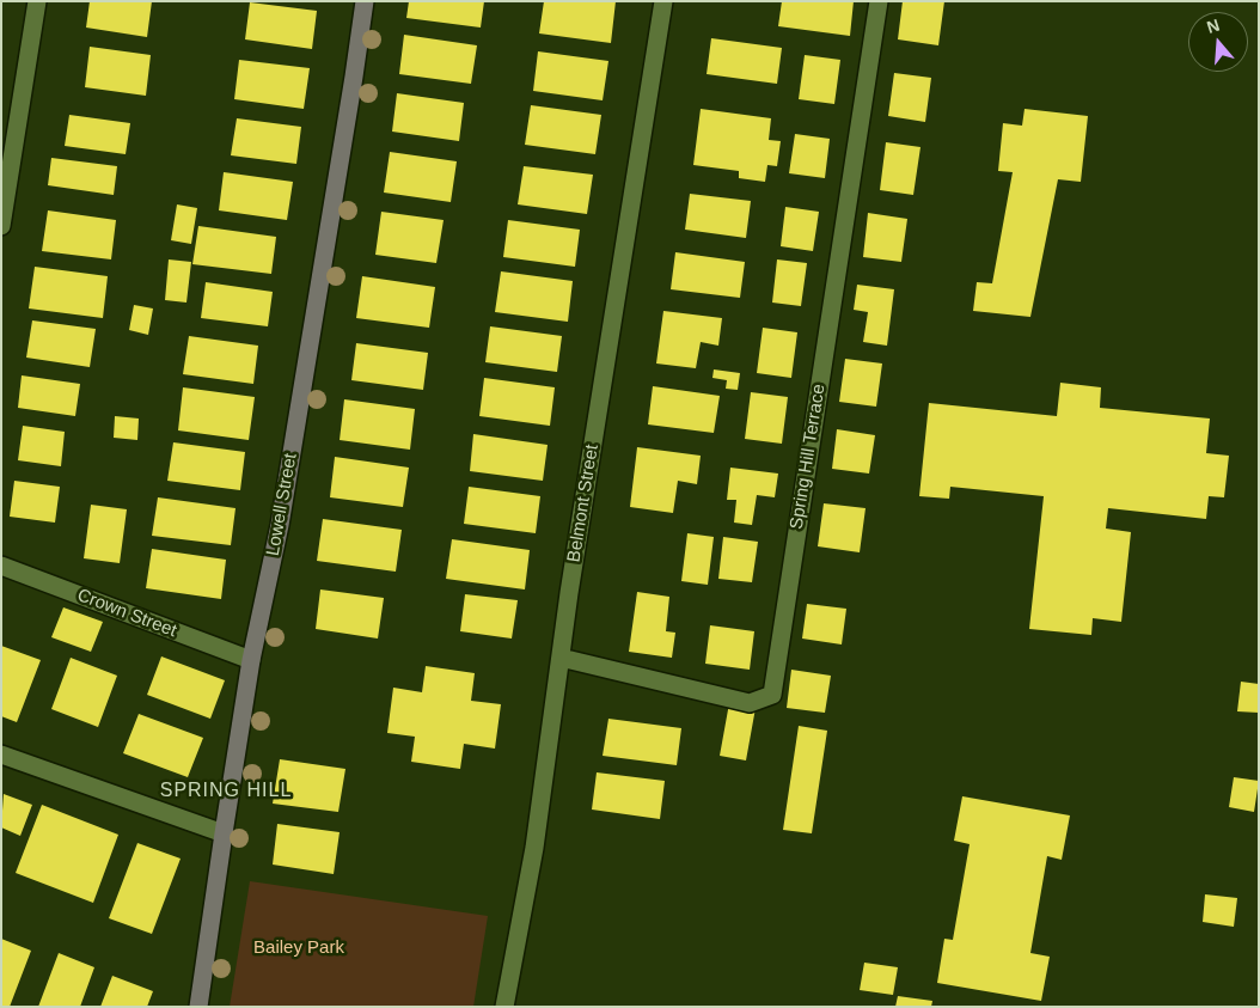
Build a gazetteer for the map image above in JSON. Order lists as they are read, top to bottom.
{
  "streets": {
    "street": [
      "Spring Hill Terrace",
      "Belmont Street",
      "Lowell Street",
      "Crown Street"
    ]
  },
  "crossings": [
    ["Spring Hill Terrace", "Belmont Street"],
    ["Lowell Street", "Crown Street"]
  ],
  "districts": ["SPRING HILL"],
  "parks": ["Bailey Park"],
  "north": "top"
}
